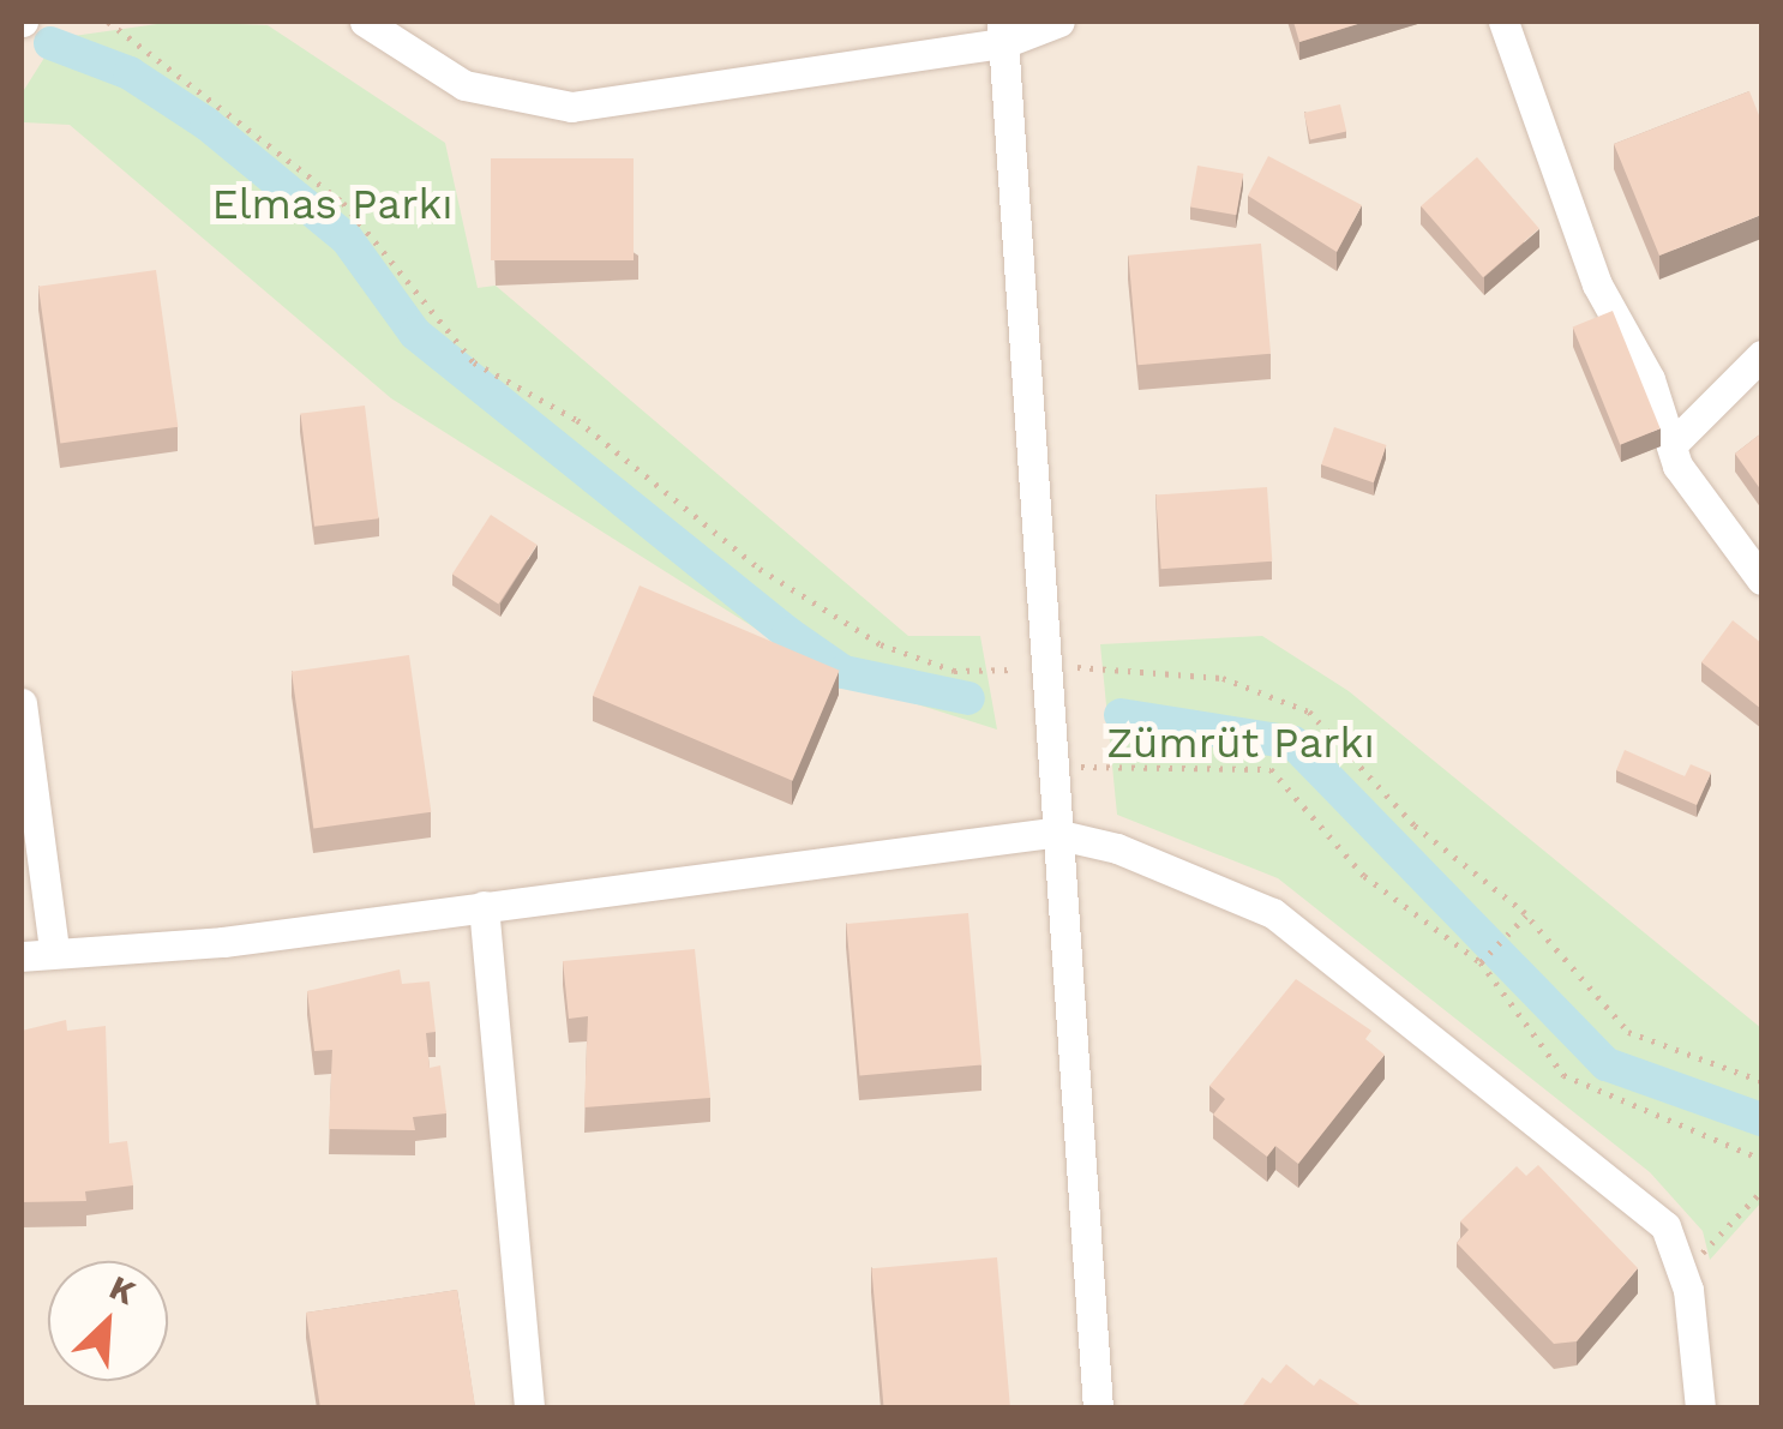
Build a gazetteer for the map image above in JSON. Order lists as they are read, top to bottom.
{
  "parks": ["Elmas Parkı", "Zümrüt Parkı"],
  "north": "top right"
}
